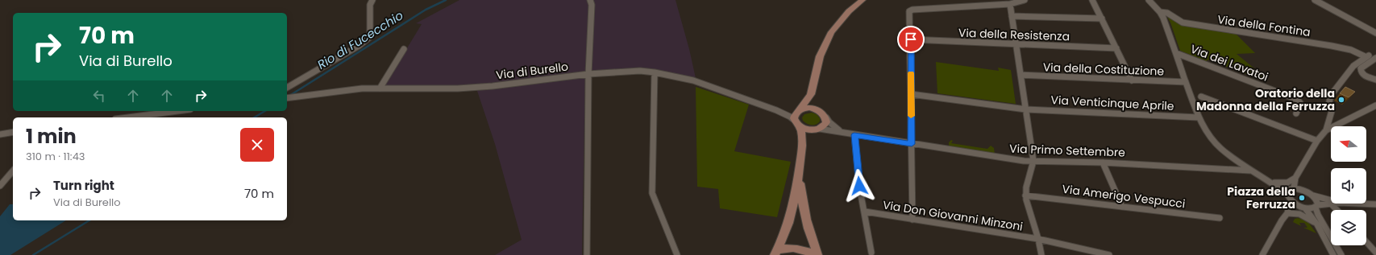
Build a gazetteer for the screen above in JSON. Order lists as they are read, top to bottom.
{
  "streets": {
    "street": [
      "Via della Fontina",
      "Via della Resistenza",
      "Via dei Lavatoi",
      "Via della Costituzione",
      "Via di Burello",
      "Via Venticinque Aprile",
      "Via Primo Settembre",
      "Via Amerigo Vespucci",
      "Via Don Giovanni Minzoni"
    ]
  },
  "water": ["Rio di Fucecchio"],
  "places": ["Oratorio della Madonna della Ferruzza", "Piazza della Ferruzza"],
  "north": "left",
  "page": {
    "turn": ["70 m", "Via di Burello"],
    "heading": ["1 min", "310 m · 11:43"],
    "list": [
      {
        "name": "Turn right",
        "note": "Via di Burello",
        "value": "70 m"
      }
    ]
  }
}
